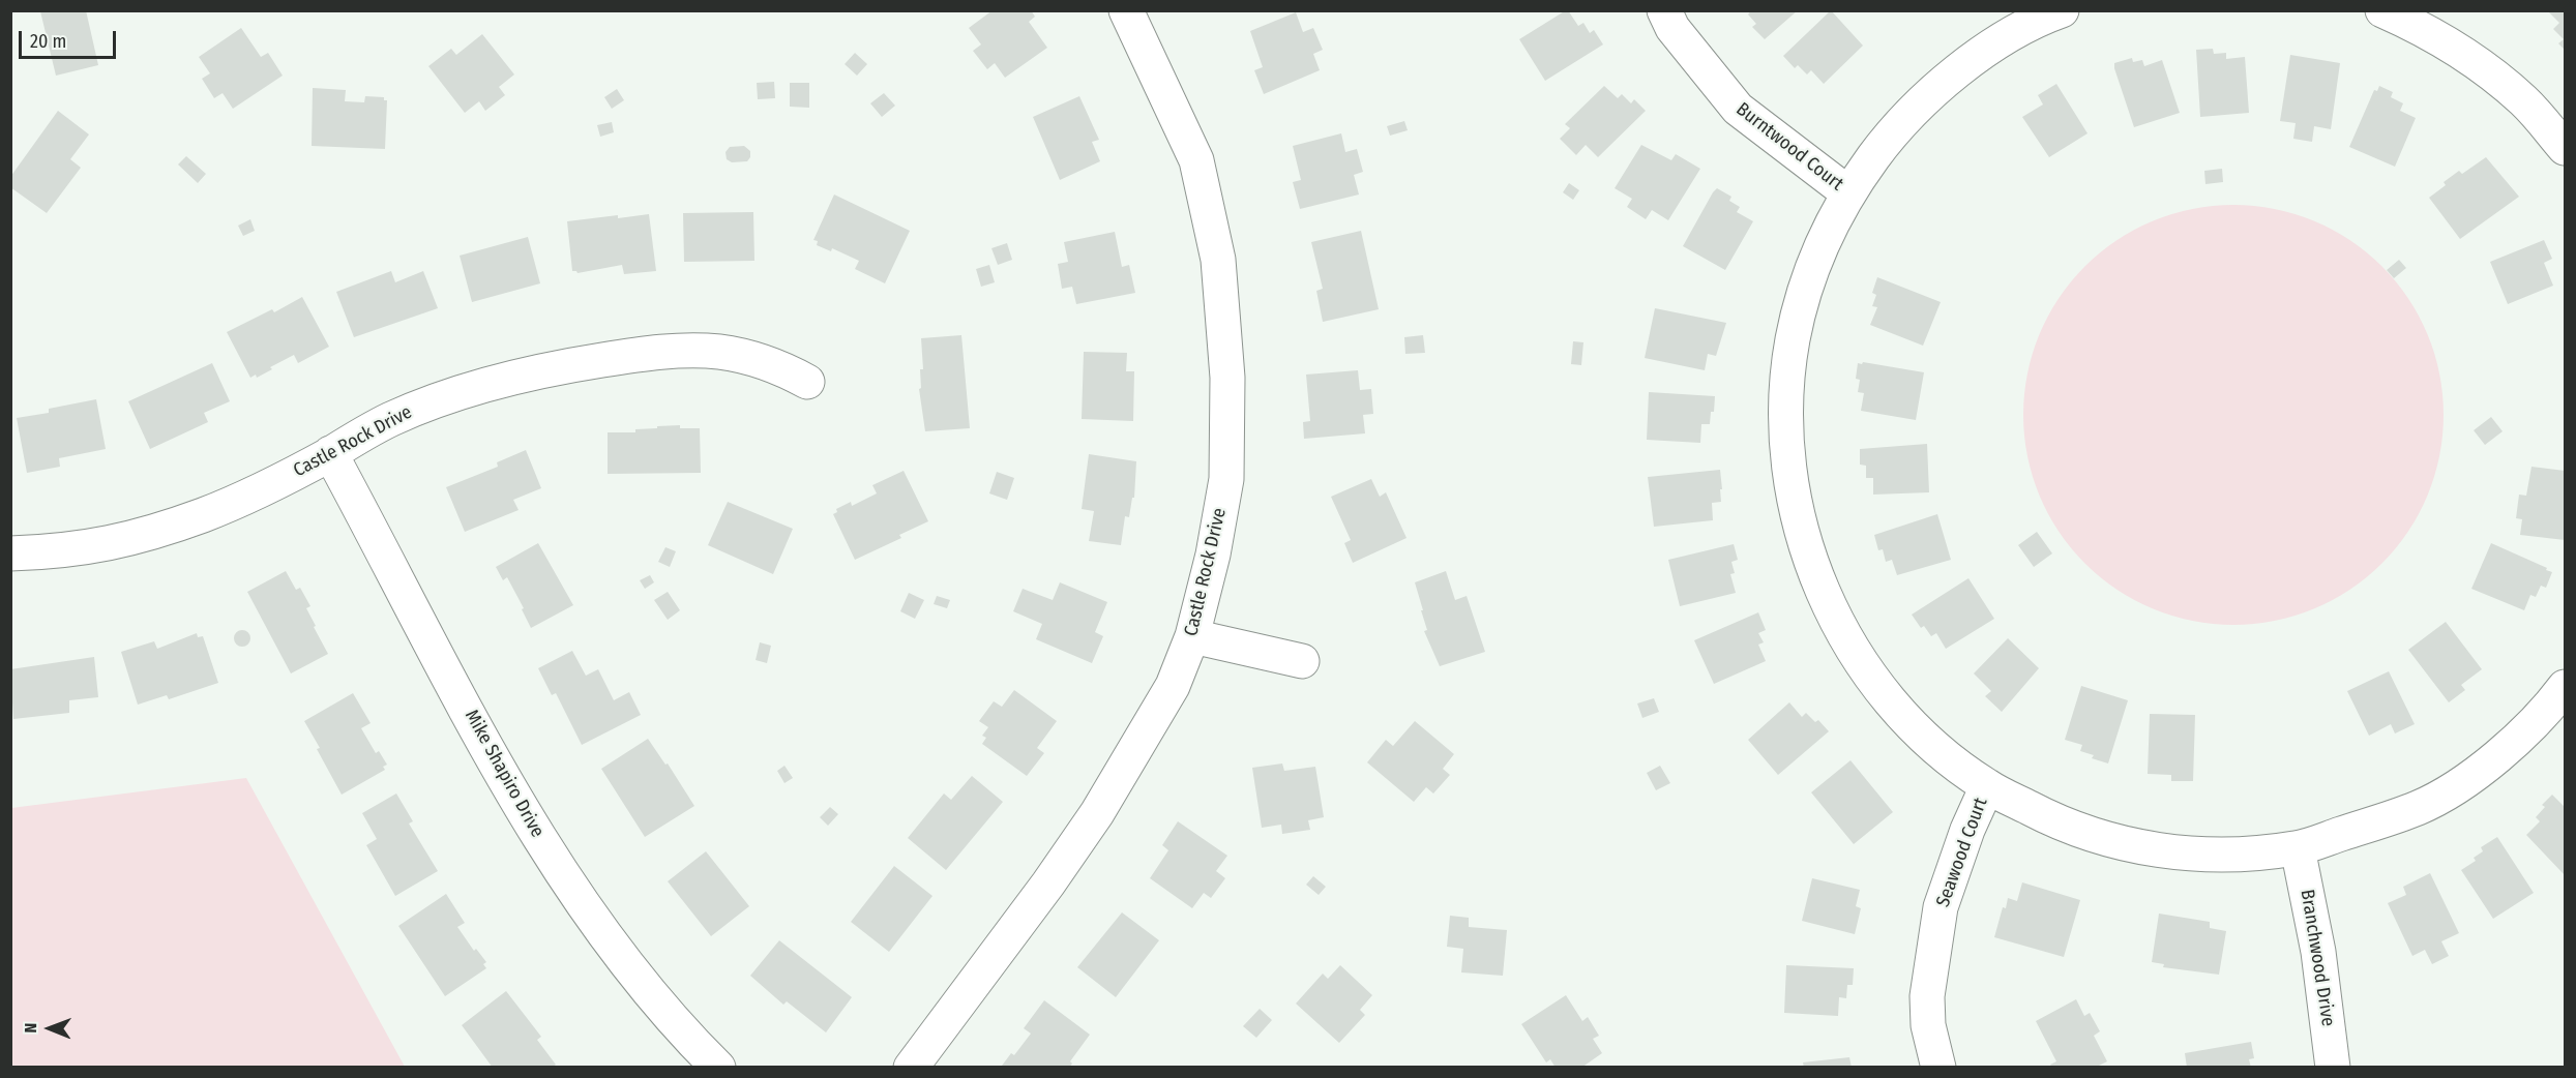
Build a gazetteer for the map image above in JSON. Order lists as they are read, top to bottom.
{
  "streets": {
    "street": [
      "Burntwood Court",
      "Castle Rock Drive",
      "Mike Shapiro Drive",
      "Seawood Court",
      "Branchwood Drive"
    ]
  },
  "crossings": [
    ["Castle Rock Drive", "Mike Shapiro Drive"]
  ],
  "scale_bar": "20 m",
  "north": "left"
}
